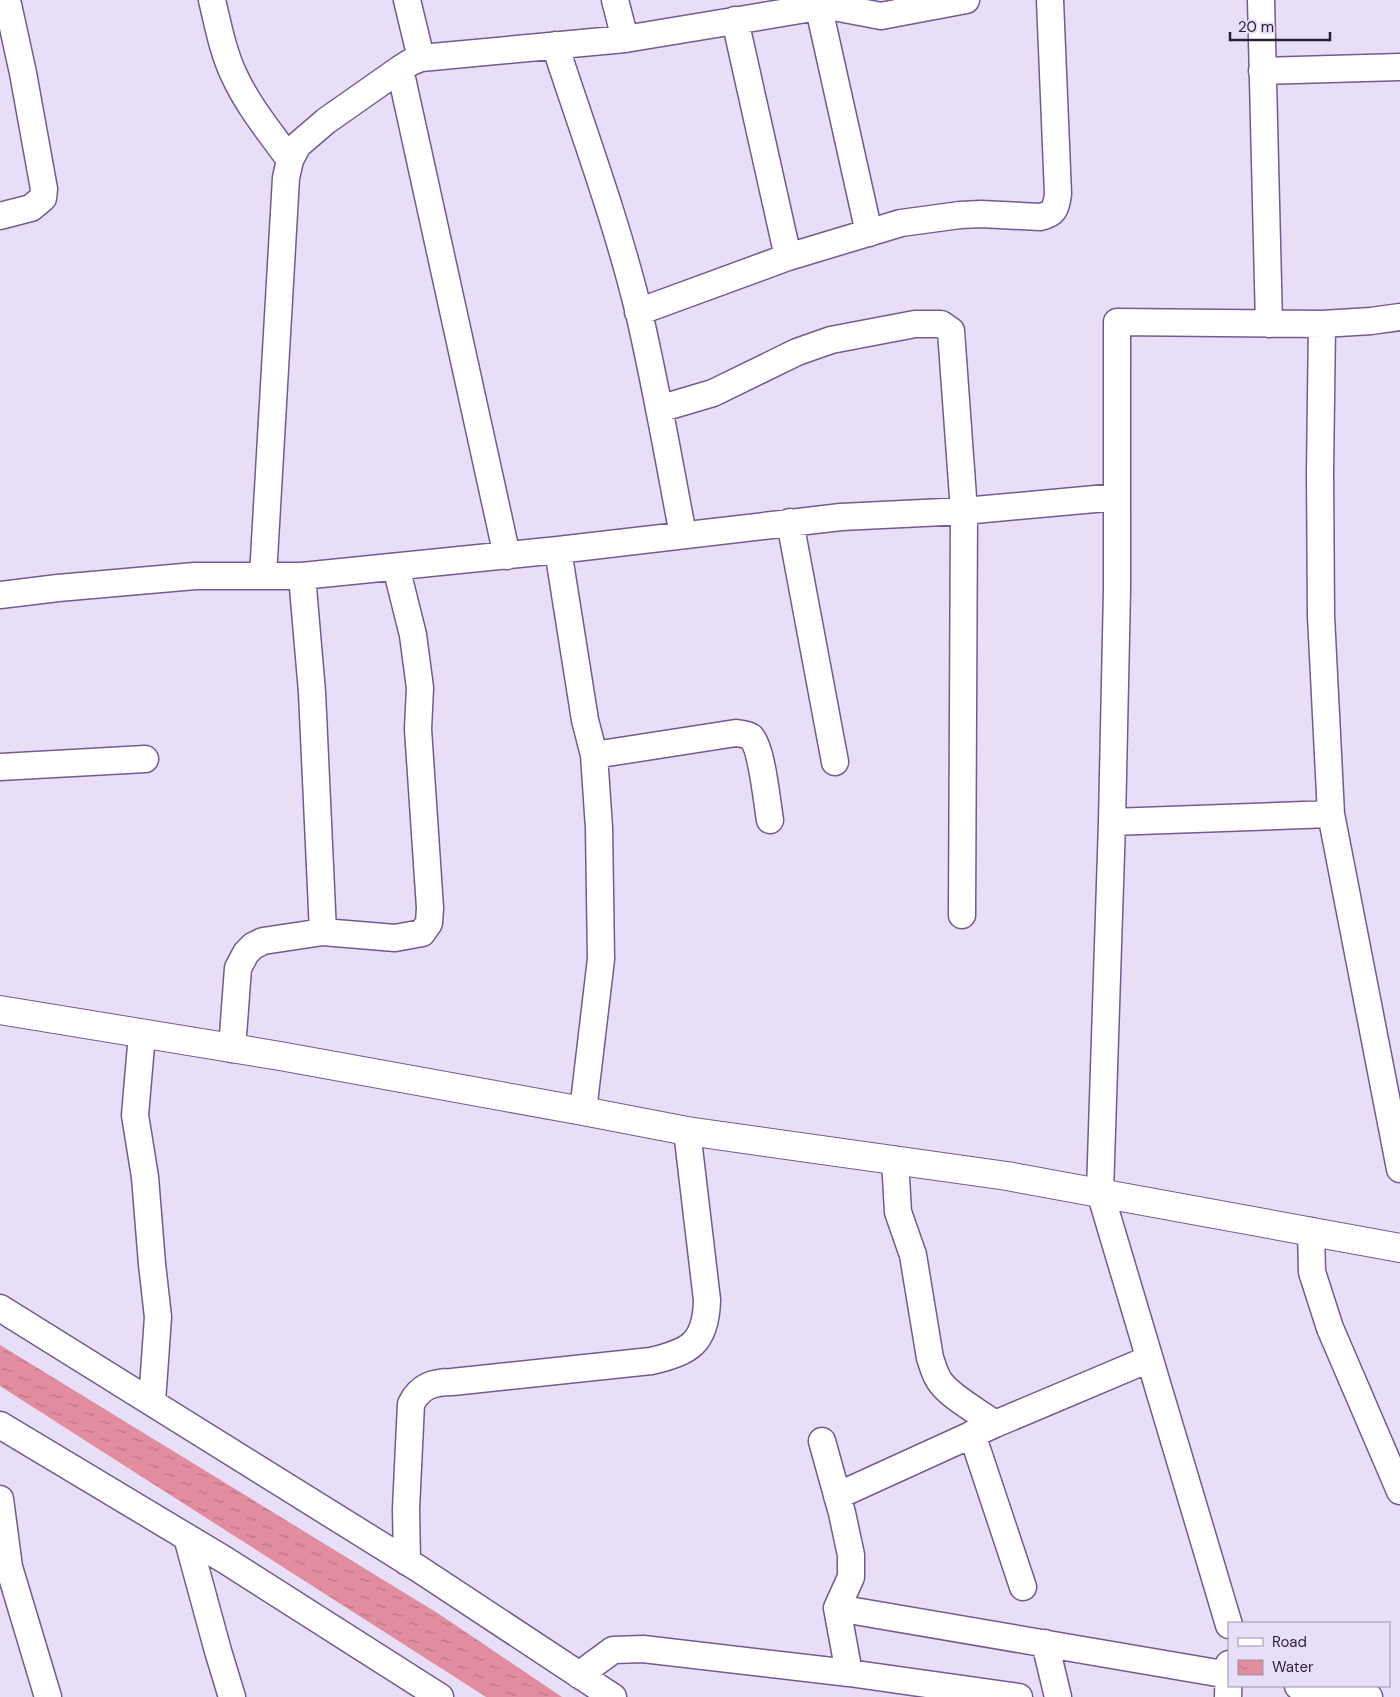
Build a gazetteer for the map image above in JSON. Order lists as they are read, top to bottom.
{
  "legend": ["Road", "Water"],
  "scale_bar": "20 m"
}
